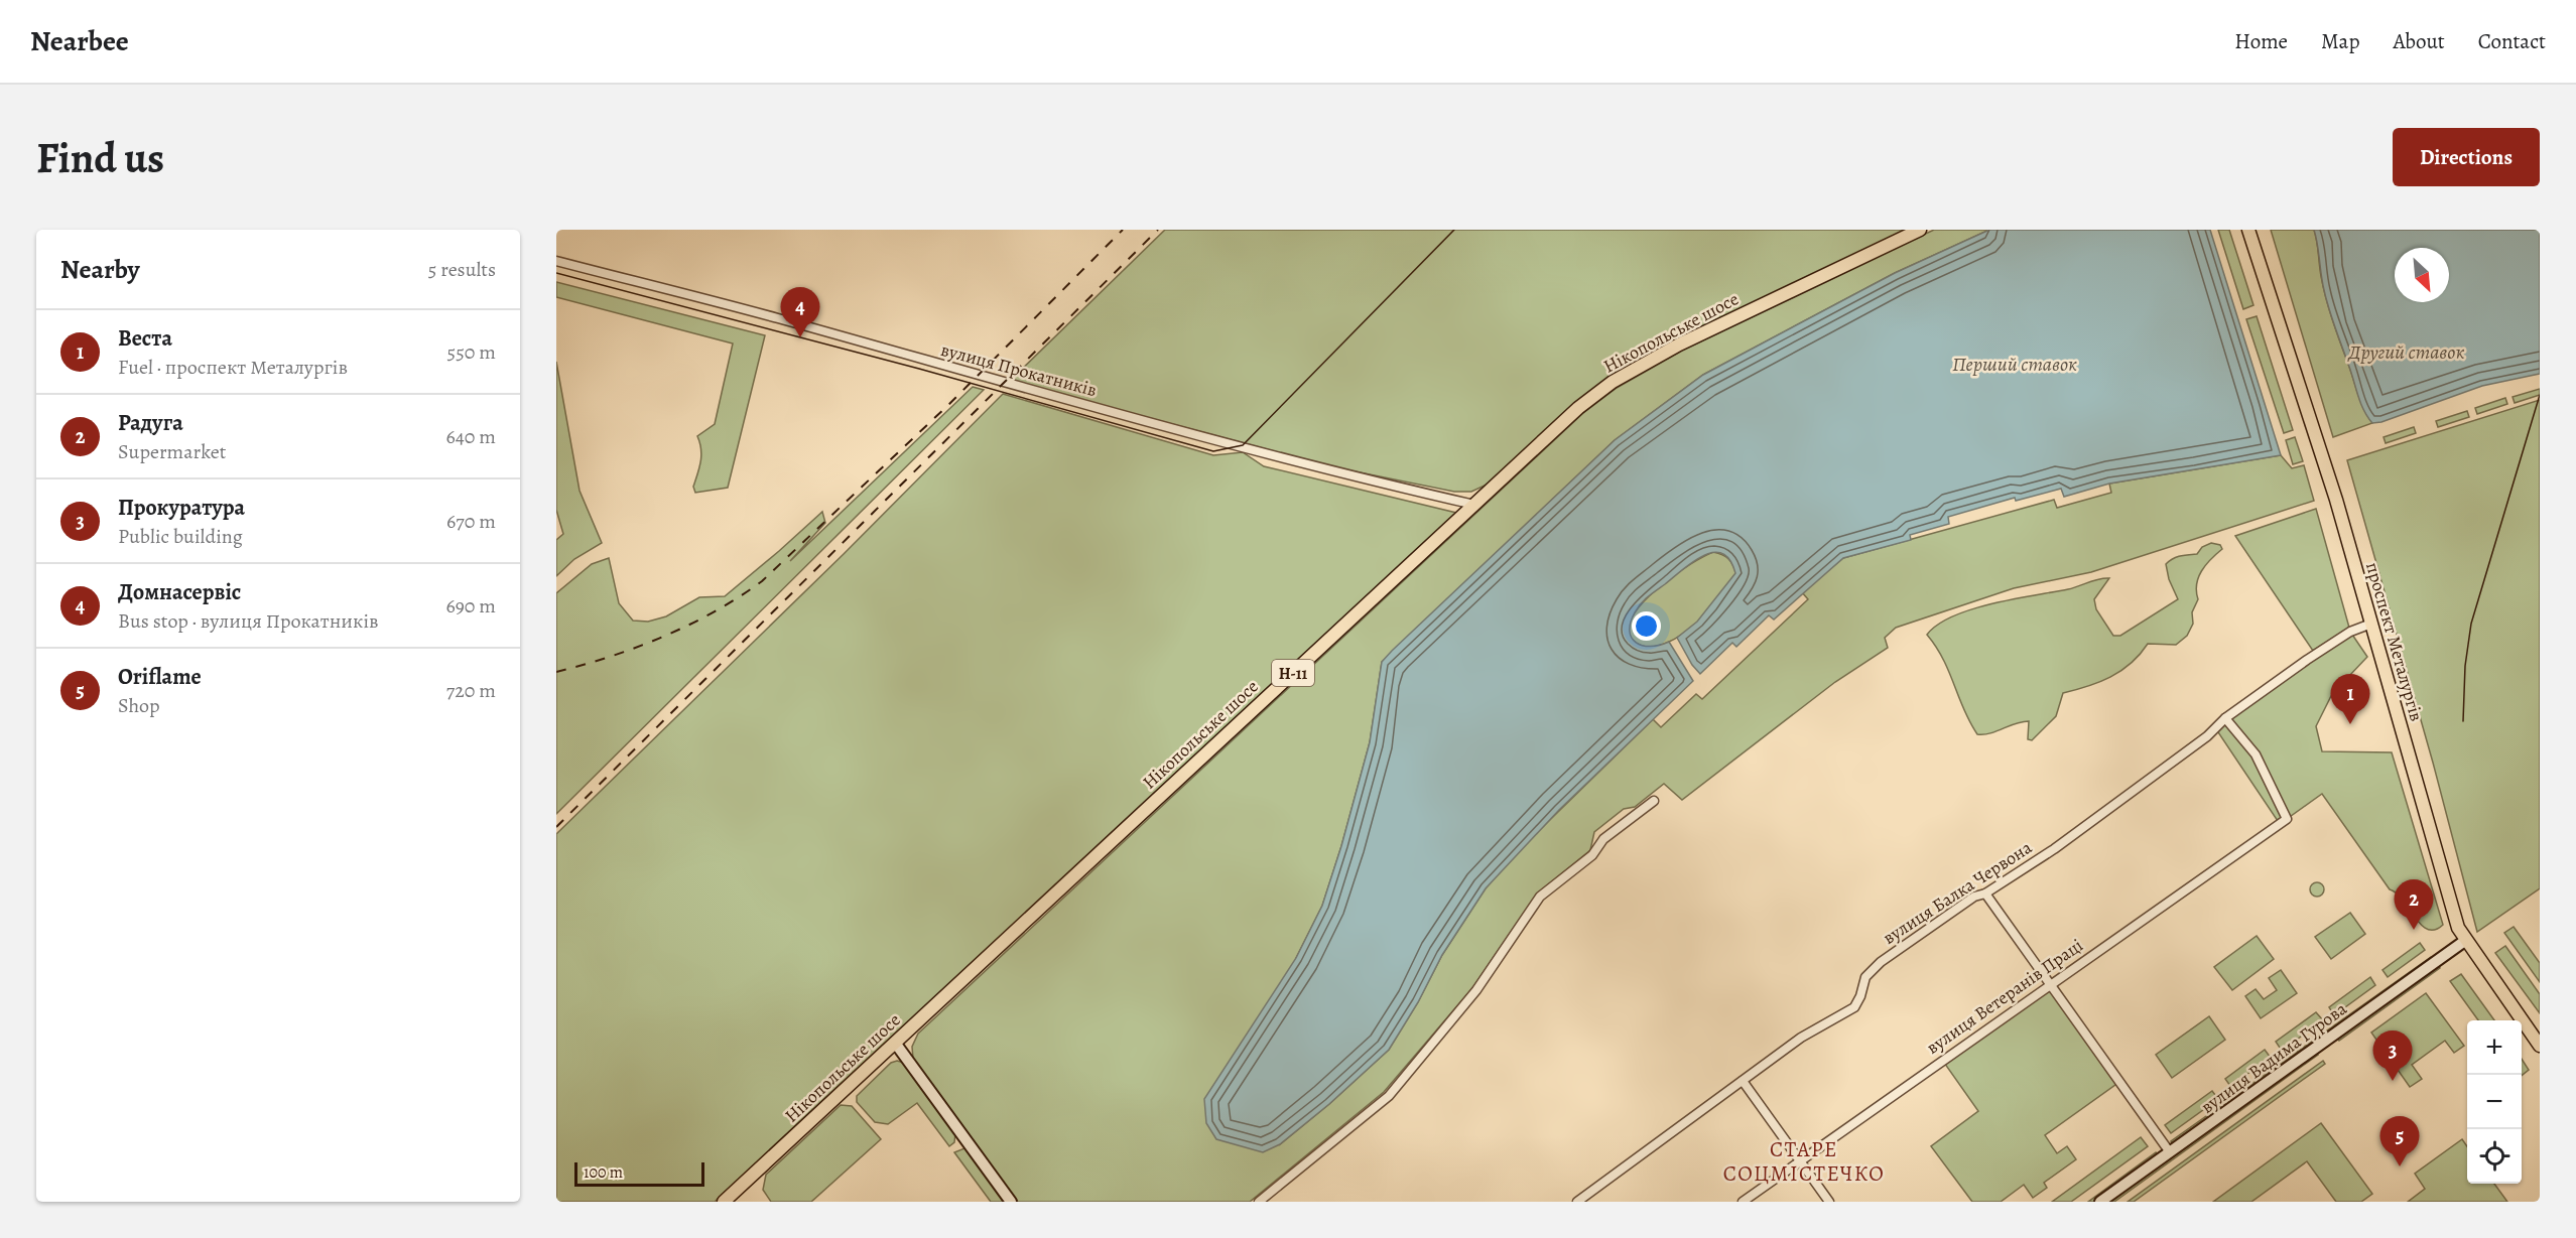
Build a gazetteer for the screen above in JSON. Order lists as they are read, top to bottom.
{
  "streets": {
    "main road": ["Нікопольське шосе", "проспект Металургів", "Н-11"],
    "street": [
      "вулиця Прокатників",
      "вулиця Балка Червона",
      "вулиця Ветеранів Праці",
      "вулиця Вадима Гурова"
    ]
  },
  "crossings": [
    ["Нікопольське шосе", "вулиця Прокатників"],
    ["проспект Металургів", "вулиця Балка Червона"],
    ["проспект Металургів", "вулиця Вадима Гурова"],
    ["вулиця Балка Червона", "вулиця Ветеранів Праці"]
  ],
  "districts": ["СТАРЕ СОЦМІСТЕЧКО"],
  "water": ["Другий ставок", "Перший ставок"],
  "scale_bar": "100 m",
  "north": "bottom right",
  "page": {
    "header": "Nearbee",
    "nav": [
      "Home",
      "Map",
      "About",
      "Contact"
    ],
    "buttons": "Directions",
    "title": "Find us",
    "heading": ["Nearby", "5 results"],
    "pins": [
      "4",
      "1",
      "2",
      "3",
      "5"
    ],
    "list": [
      {
        "mark": "1",
        "name": "Веста",
        "note": "Fuel · проспект Металургів",
        "value": "550 m"
      },
      {
        "mark": "2",
        "name": "Радуга",
        "note": "Supermarket",
        "value": "640 m"
      },
      {
        "mark": "3",
        "name": "Прокуратура",
        "note": "Public building",
        "value": "670 m"
      },
      {
        "mark": "4",
        "name": "Домнасервіс",
        "note": "Bus stop · вулиця Прокатників",
        "value": "690 m"
      },
      {
        "mark": "5",
        "name": "Oriflame",
        "note": "Shop",
        "value": "720 m"
      }
    ],
    "map_buttons": ["+", "−"],
    "scale": "100 m"
  }
}
